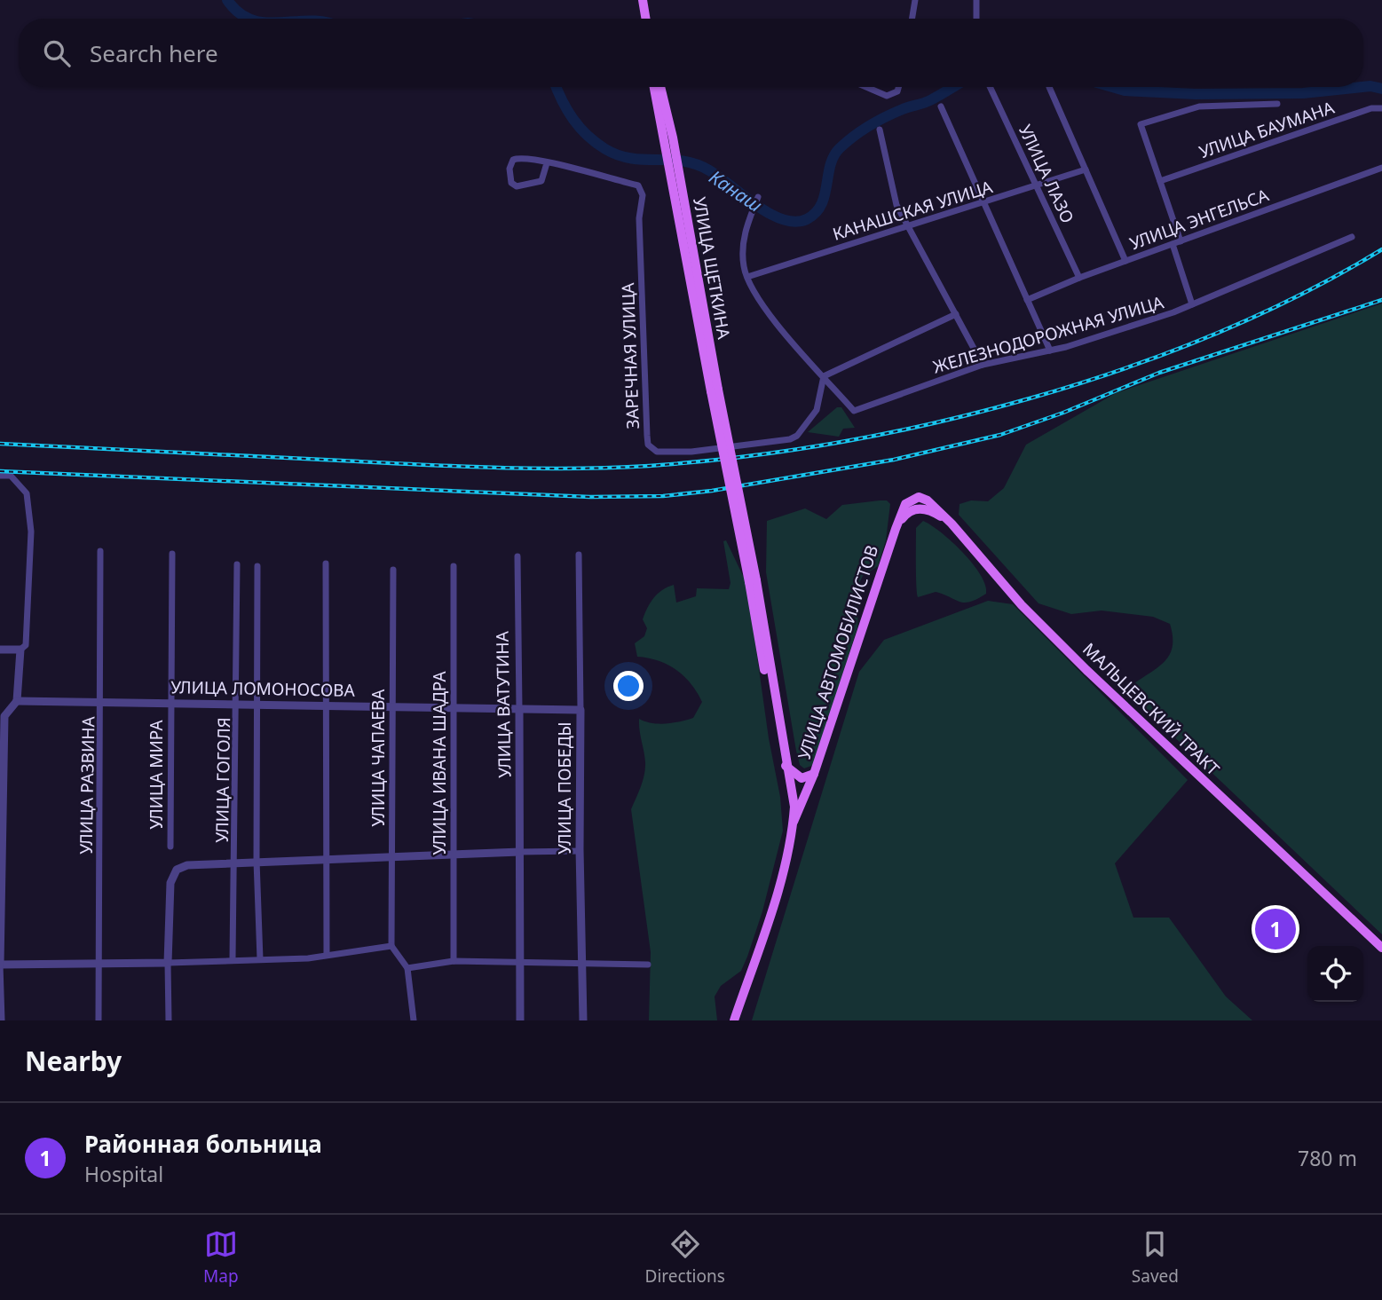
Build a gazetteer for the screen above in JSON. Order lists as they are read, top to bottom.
{
  "streets": {
    "main road": ["УЛИЦА ЩЕТКИНА", "УЛИЦА АВТОМОБИЛИСТОВ", "МАЛЬЦЕВСКИЙ ТРАКТ"],
    "street": [
      "УЛИЦА БАУМАНА",
      "УЛИЦА ЛАЗО",
      "КАНАШСКАЯ УЛИЦА",
      "УЛИЦА ЭНГЕЛЬСА",
      "ЖЕЛЕЗНОДОРОЖНАЯ УЛИЦА",
      "ЗАРЕЧНАЯ УЛИЦА",
      "УЛИЦА ЛОМОНОСОВА",
      "УЛИЦА ВАТУТИНА",
      "УЛИЦА ЧАПАЕВА",
      "УЛИЦА ИВАНА ШАДРА",
      "УЛИЦА МИРА",
      "УЛИЦА ГОГОЛЯ",
      "УЛИЦА РАЗВИНА",
      "УЛИЦА ПОБЕДЫ"
    ]
  },
  "crossings": [
    ["УЛИЦА ЛАЗО", "КАНАШСКАЯ УЛИЦА"],
    ["УЛИЦА ЛАЗО", "УЛИЦА ЭНГЕЛЬСА"],
    ["ЖЕЛЕЗНОДОРОЖНАЯ УЛИЦА", "ЗАРЕЧНАЯ УЛИЦА"],
    ["УЛИЦА АВТОМОБИЛИСТОВ", "МАЛЬЦЕВСКИЙ ТРАКТ"],
    ["УЛИЦА ЛОМОНОСОВА", "УЛИЦА ВАТУТИНА"],
    ["УЛИЦА ЛОМОНОСОВА", "УЛИЦА ЧАПАЕВА"],
    ["УЛИЦА ЛОМОНОСОВА", "УЛИЦА ИВАНА ШАДРА"],
    ["УЛИЦА ЛОМОНОСОВА", "УЛИЦА МИРА"],
    ["УЛИЦА ЛОМОНОСОВА", "УЛИЦА ГОГОЛЯ"],
    ["УЛИЦА ЛОМОНОСОВА", "УЛИЦА РАЗВИНА"],
    ["УЛИЦА ЛОМОНОСОВА", "УЛИЦА ПОБЕДЫ"]
  ],
  "water": ["Канаш"],
  "page": {
    "search": "Search here",
    "pins": "1",
    "heading": "Nearby",
    "list": [
      {
        "mark": "1",
        "name": "Районная больница",
        "note": "Hospital",
        "value": "780 m"
      }
    ],
    "nav": ["Map", "Directions", "Saved"]
  }
}
